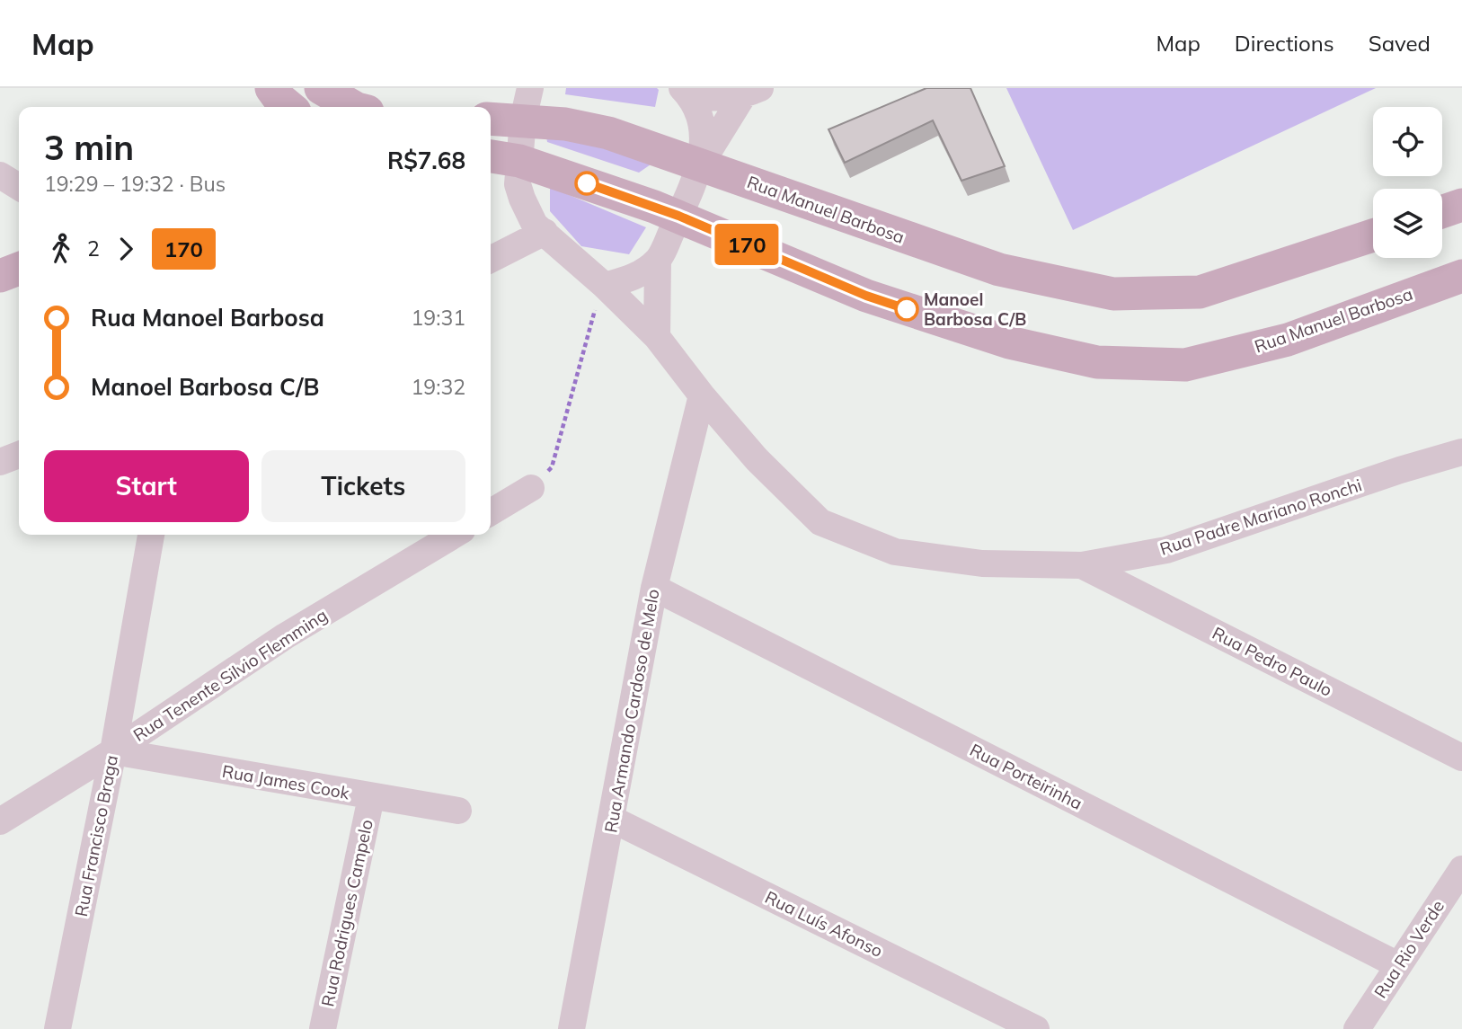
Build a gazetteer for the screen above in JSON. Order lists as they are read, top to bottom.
{
  "streets": {
    "main road": ["Rua Manuel Barbosa"],
    "street": [
      "Rua Padre Mariano Ronchi",
      "Rua Pedro Paulo",
      "Rua Tenente Silvio Flemming",
      "Rua Armando Cardoso de Melo",
      "Rua Porteirinha",
      "Rua James Cook",
      "Rua Francisco Braga",
      "Rua Rodrigues Campelo",
      "Rua Luís Afonso",
      "Rua Rio Verde"
    ]
  },
  "crossings": [
    ["Rua Manuel Barbosa", "Rua Padre Mariano Ronchi"],
    ["Rua Padre Mariano Ronchi", "Rua Pedro Paulo"],
    ["Rua Padre Mariano Ronchi", "Rua Armando Cardoso de Melo"],
    ["Rua Tenente Silvio Flemming", "Rua James Cook"],
    ["Rua Tenente Silvio Flemming", "Rua Francisco Braga"],
    ["Rua Armando Cardoso de Melo", "Rua Porteirinha"],
    ["Rua Armando Cardoso de Melo", "Rua Luís Afonso"],
    ["Rua Porteirinha", "Rua Rio Verde"],
    ["Rua James Cook", "Rua Francisco Braga"],
    ["Rua James Cook", "Rua Rodrigues Campelo"]
  ],
  "places": ["Manoel Barbosa C/B"],
  "lines": ["bus line 170"],
  "page": {
    "header": "Map",
    "nav": ["Map", "Directions", "Saved"],
    "on_map": "170",
    "heading": ["3 min", "19:29 – 19:32 · Bus", "R$7.68"],
    "legs": ["2", "170"],
    "list": [
      {
        "name": "Rua Manoel Barbosa",
        "value": "19:31"
      },
      {
        "name": "Manoel Barbosa C/B",
        "value": "19:32"
      }
    ],
    "buttons": ["Start", "Tickets"]
  }
}
